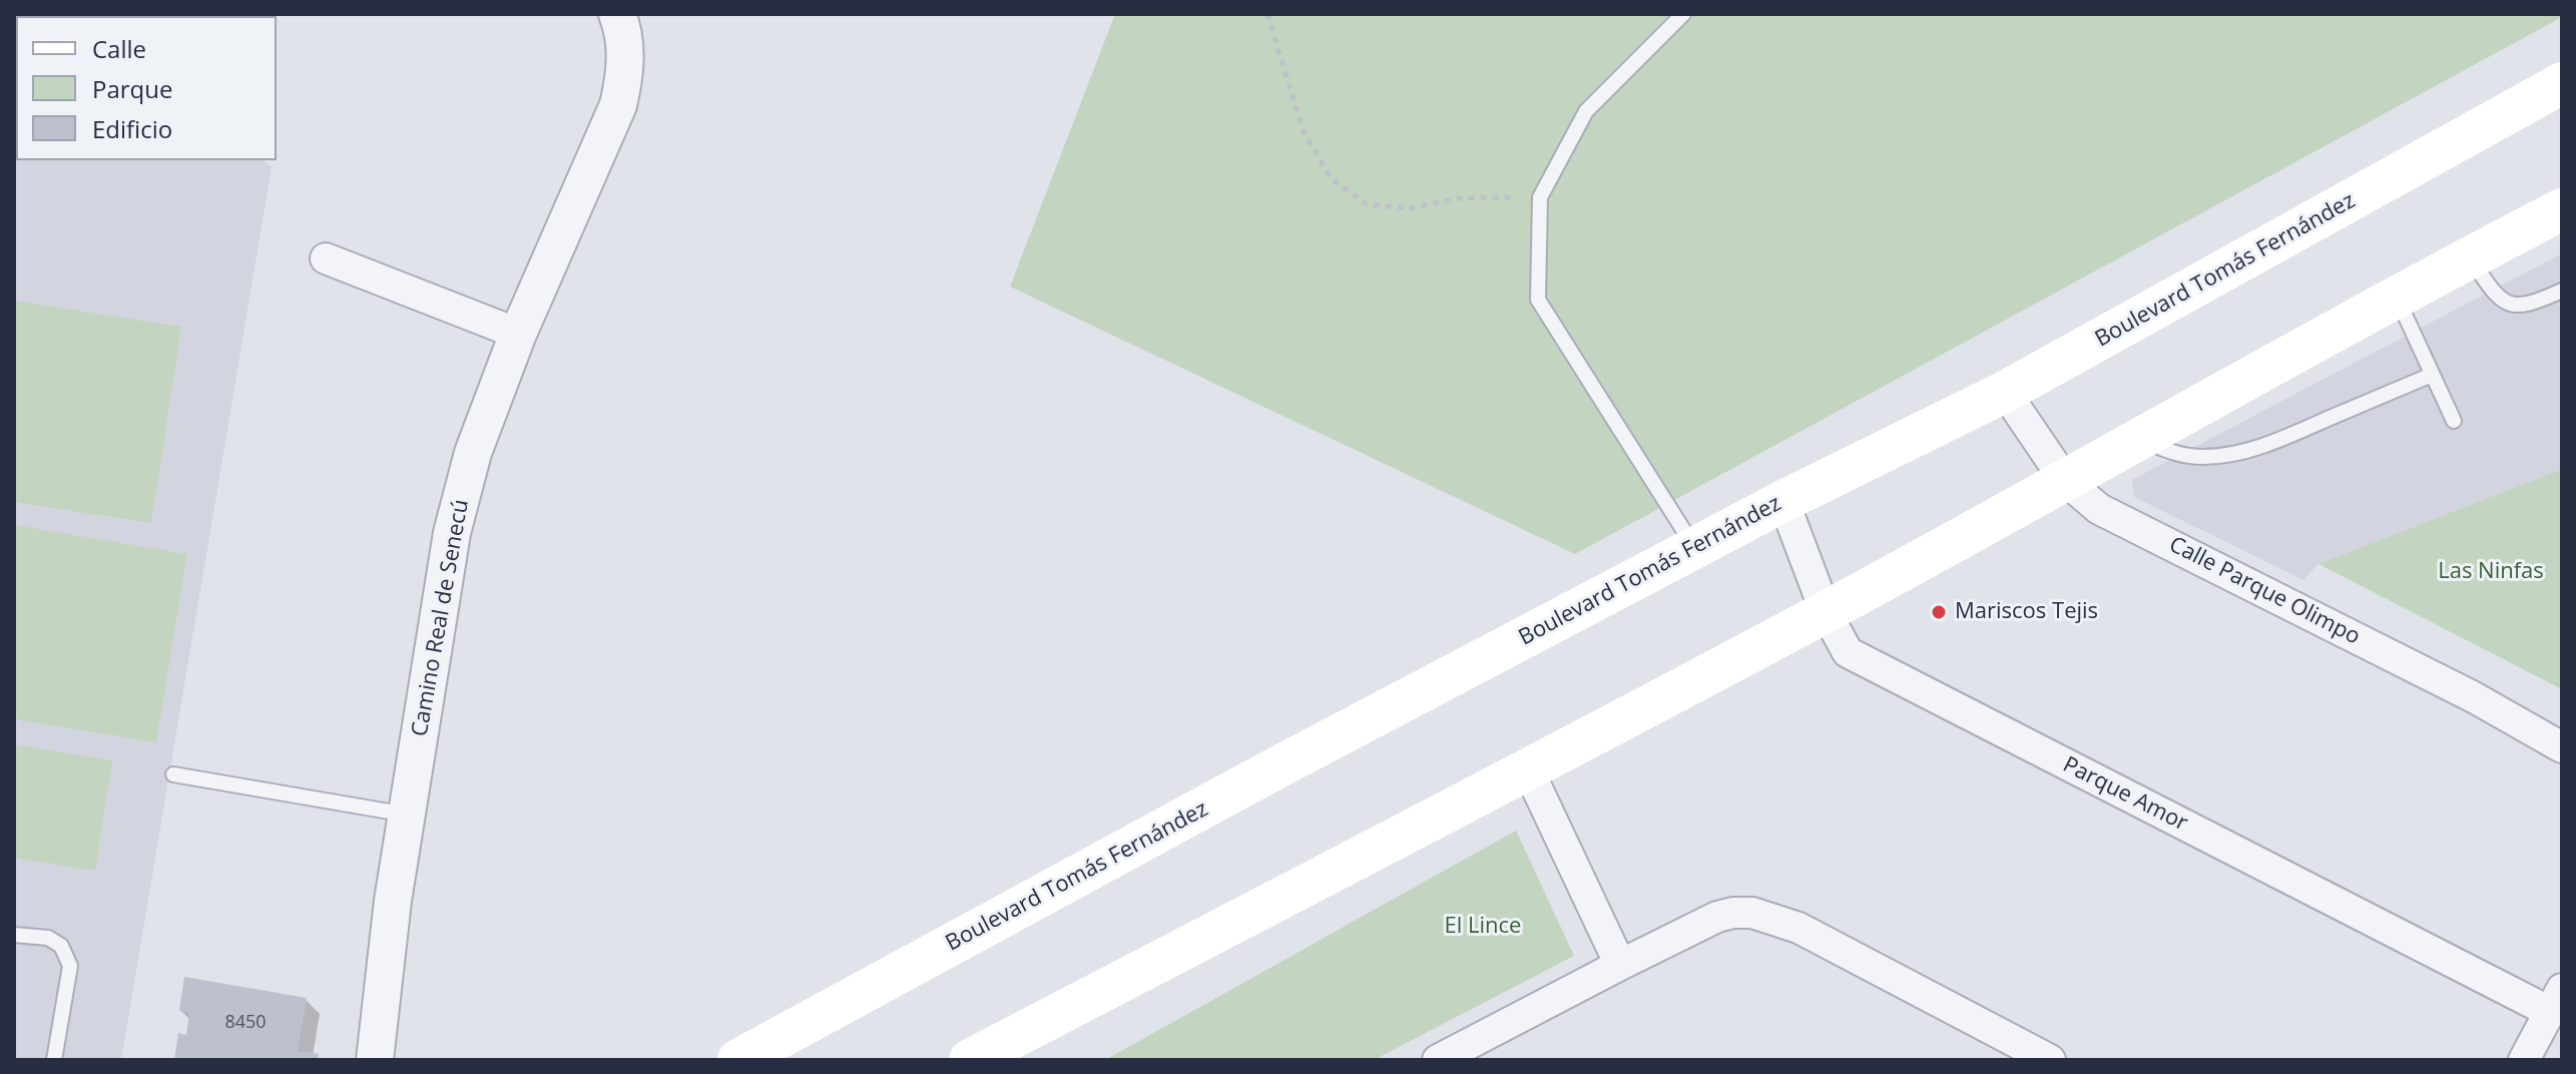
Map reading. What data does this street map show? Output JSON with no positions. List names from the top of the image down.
{
  "streets": {
    "main road": ["Boulevard Tomás Fernández"],
    "street": ["Calle Parque Olimpo", "Camino Real de Senecú", "Parque Amor"]
  },
  "crossings": [
    ["Boulevard Tomás Fernández", "Calle Parque Olimpo"],
    ["Boulevard Tomás Fernández", "Parque Amor"]
  ],
  "parks": ["Las Ninfas", "El Lince"],
  "places": ["Mariscos Tejis"],
  "house_numbers": ["8450"],
  "legend": ["Calle", "Parque", "Edificio"]
}
